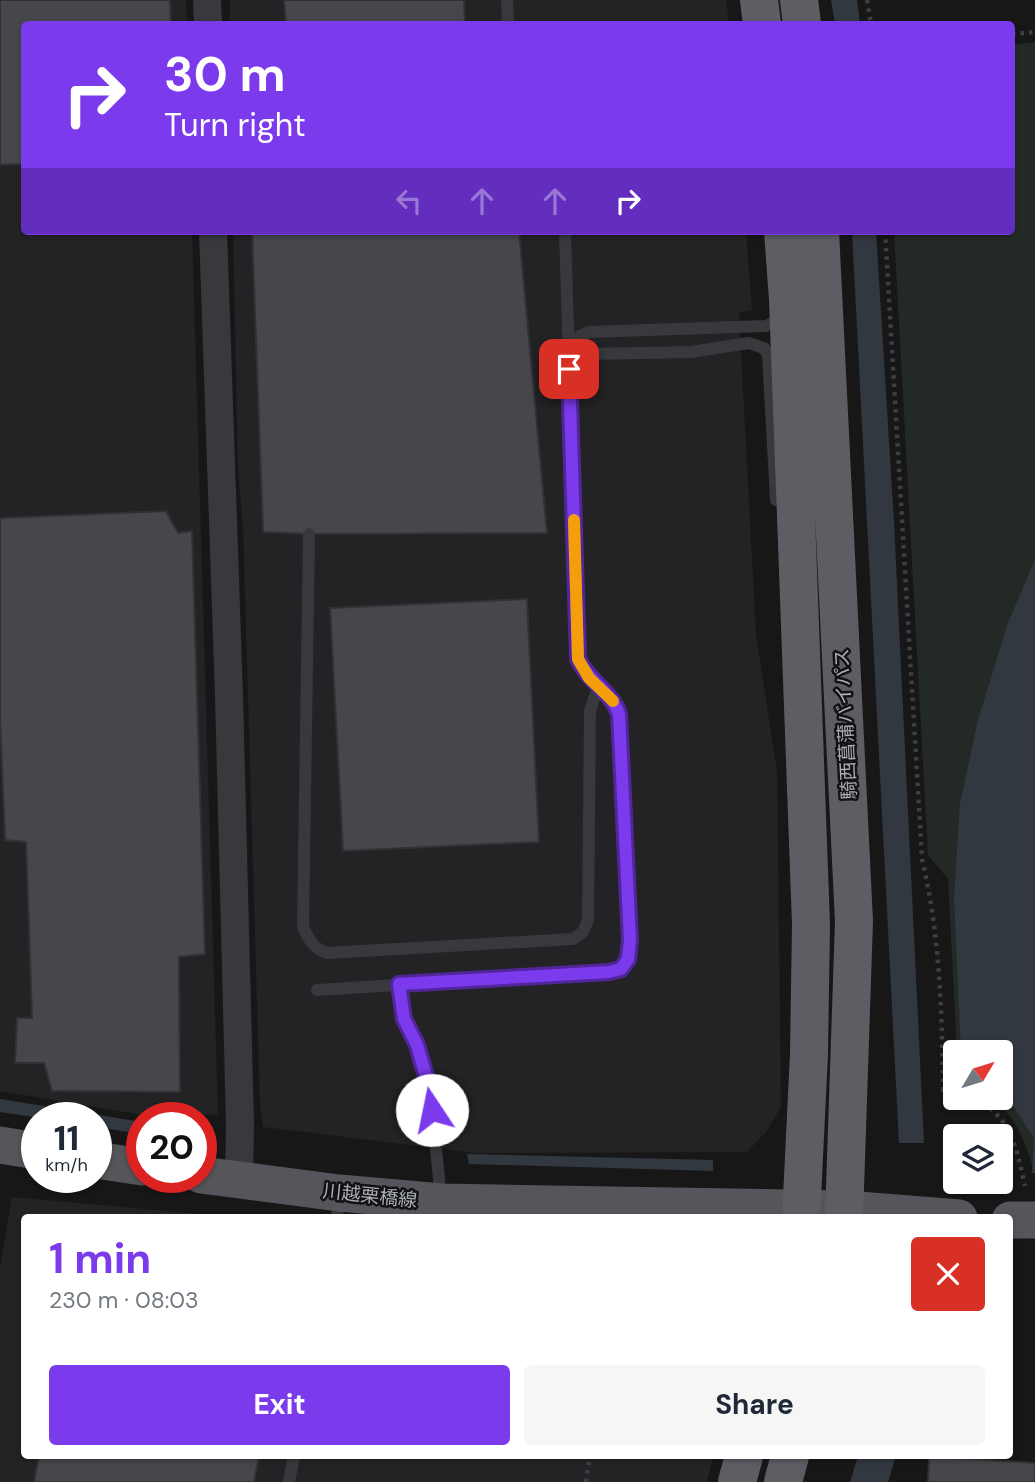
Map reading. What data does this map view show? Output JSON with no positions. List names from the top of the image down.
{
  "streets": {
    "highway": ["騎西菖蒲バイパス"],
    "main road": ["川越栗橋線"]
  },
  "crossings": [
    ["騎西菖蒲バイパス", "川越栗橋線"]
  ],
  "north": "top right",
  "page": {
    "turn": ["30 m", "Turn right"],
    "speed": "11 km/h",
    "limit": "20",
    "heading": ["1 min", "230 m · 08:03"],
    "buttons": ["Exit", "Share"]
  }
}
